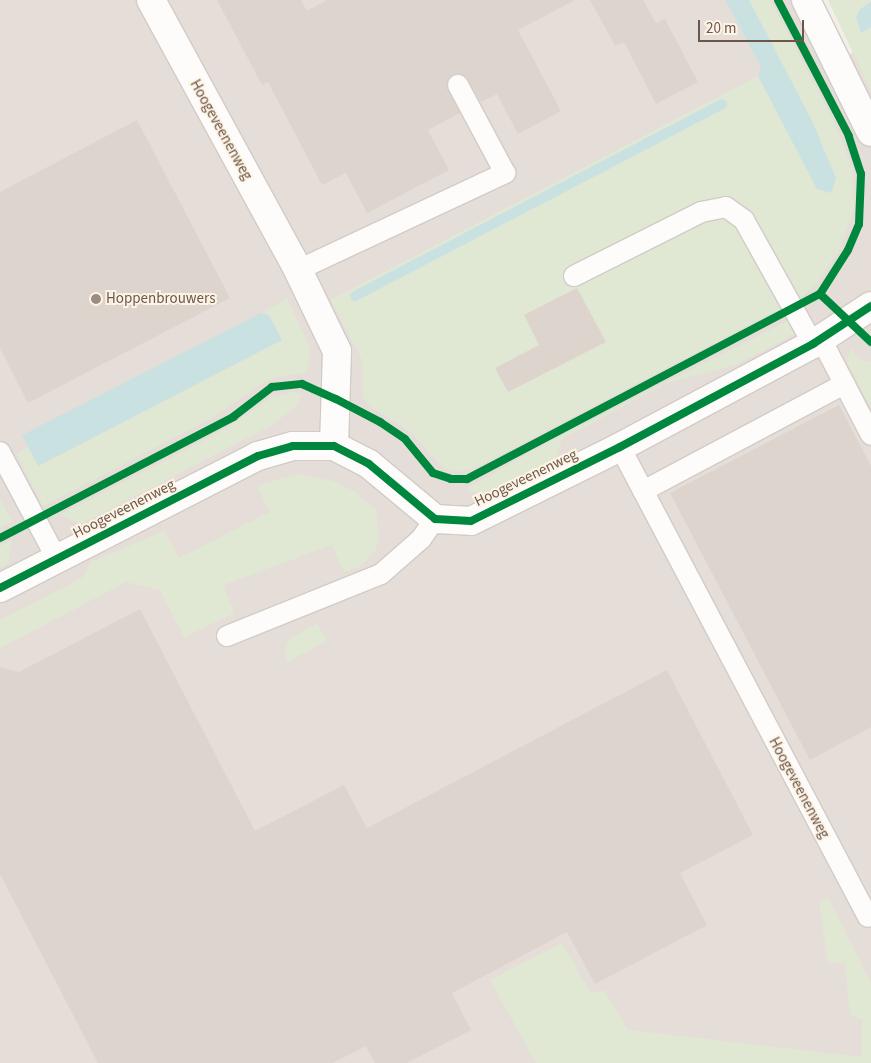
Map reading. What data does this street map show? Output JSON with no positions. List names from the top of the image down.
{
  "streets": {
    "street": ["Hoogeveenenweg"]
  },
  "places": ["Hoppenbrouwers"],
  "scale_bar": "20 m"
}
